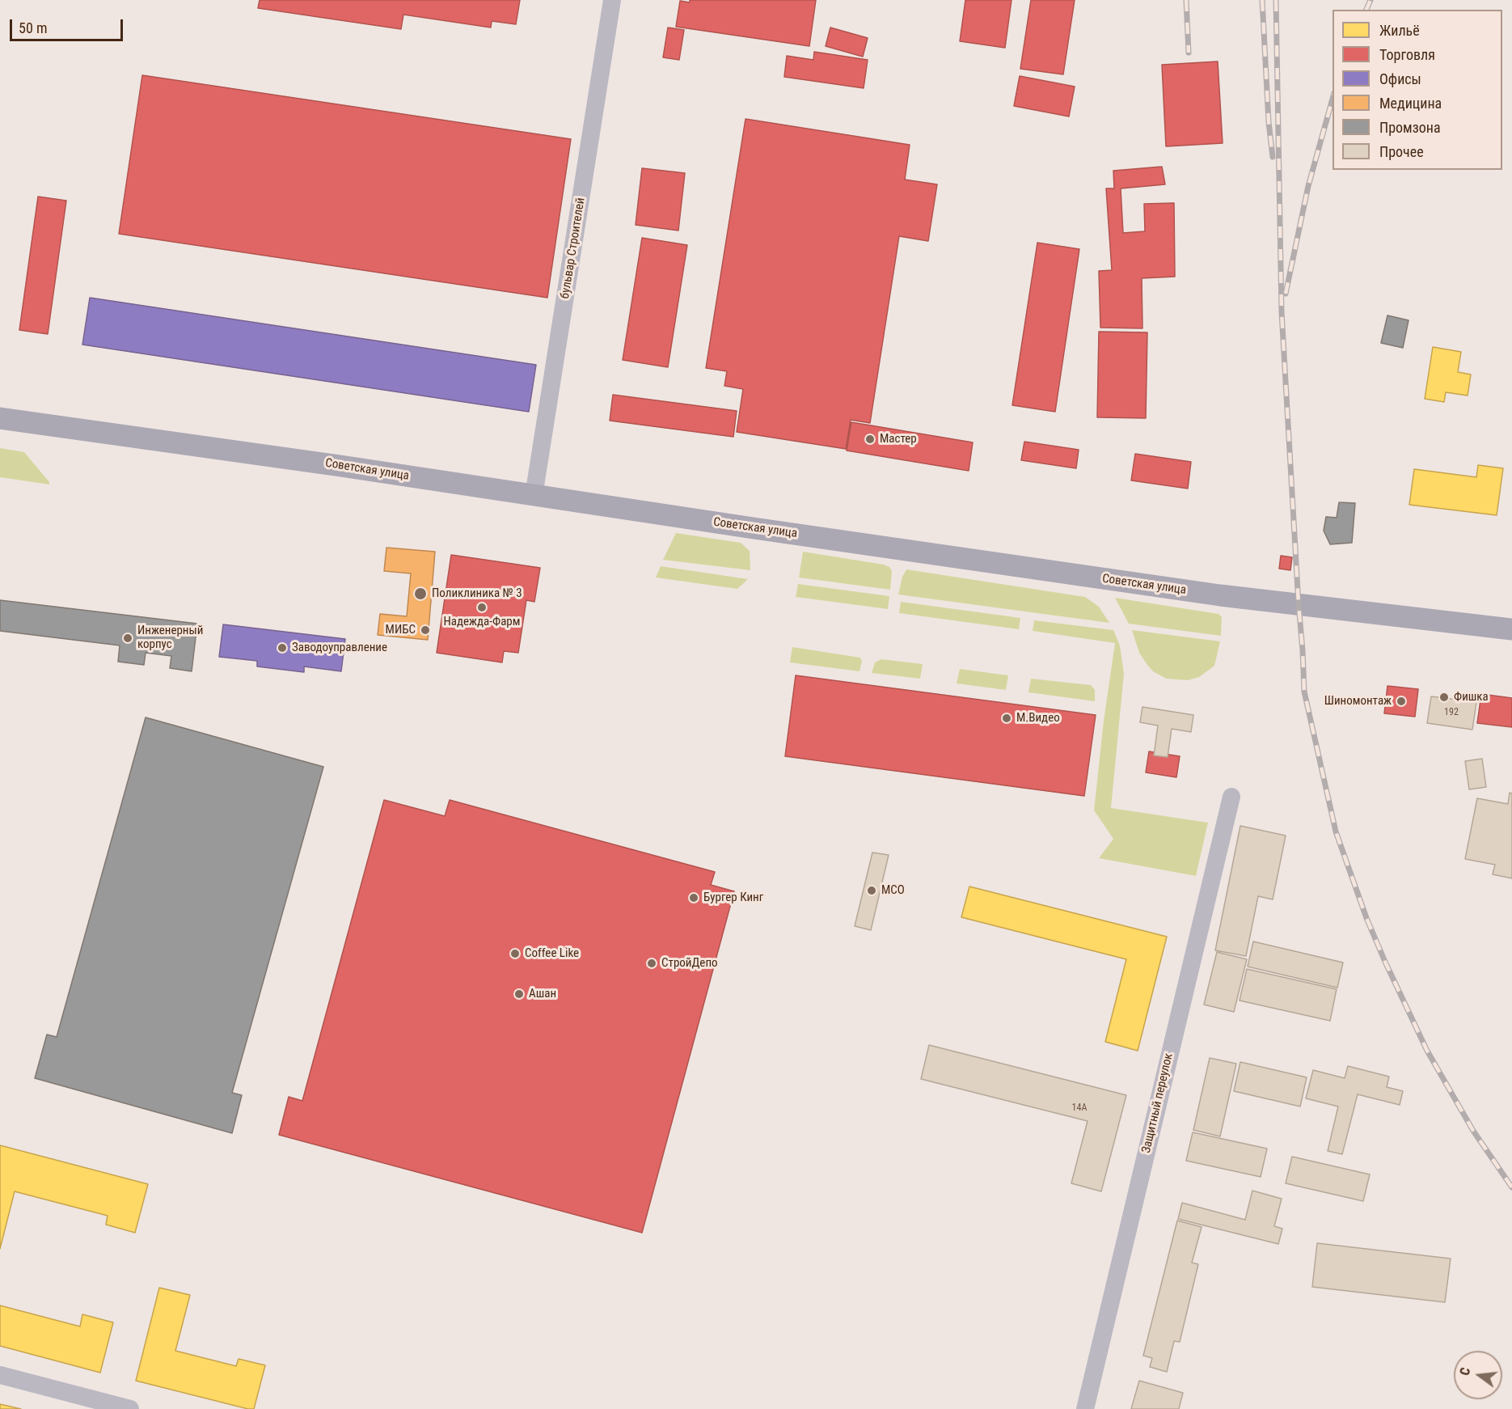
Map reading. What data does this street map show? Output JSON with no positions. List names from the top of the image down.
{
  "streets": {
    "main road": ["Советская улица"],
    "street": ["бульвар Строителей", "Защитный переулок"]
  },
  "crossings": [
    ["бульвар Строителей", "Советская улица"]
  ],
  "places": [
    "Мастер",
    "Поликлиника № 3",
    "Надежда-Фарм",
    "МИБС",
    "Инженерный корпус",
    "Заводоуправление",
    "Фишка",
    "Шиномонтаж",
    "М.Видео",
    "МСО",
    "Бургер Кинг",
    "Coffee Like",
    "СтройДепо",
    "Ашан"
  ],
  "house_numbers": ["192", "14А"],
  "legend": [
    "Жильё",
    "Торговля",
    "Офисы",
    "Медицина",
    "Промзона",
    "Прочее"
  ],
  "scale_bar": "50 m",
  "north": "left"
}
